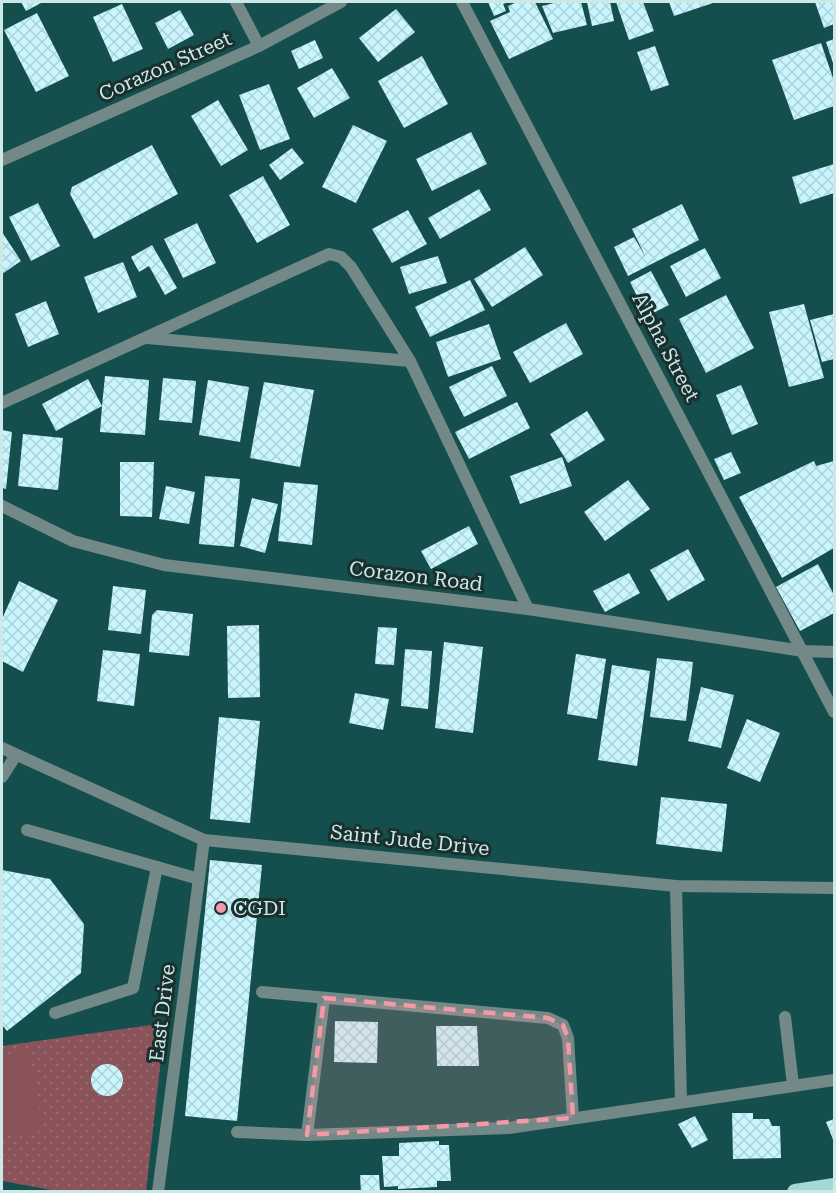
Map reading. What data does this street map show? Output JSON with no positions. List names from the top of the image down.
{
  "streets": {
    "street": [
      "Corazon Street",
      "Alpha Street",
      "Corazon Road",
      "Saint Jude Drive",
      "East Drive"
    ]
  },
  "crossings": [
    ["Alpha Street", "Corazon Road"],
    ["Saint Jude Drive", "East Drive"]
  ],
  "places": ["CGDI"]
}
